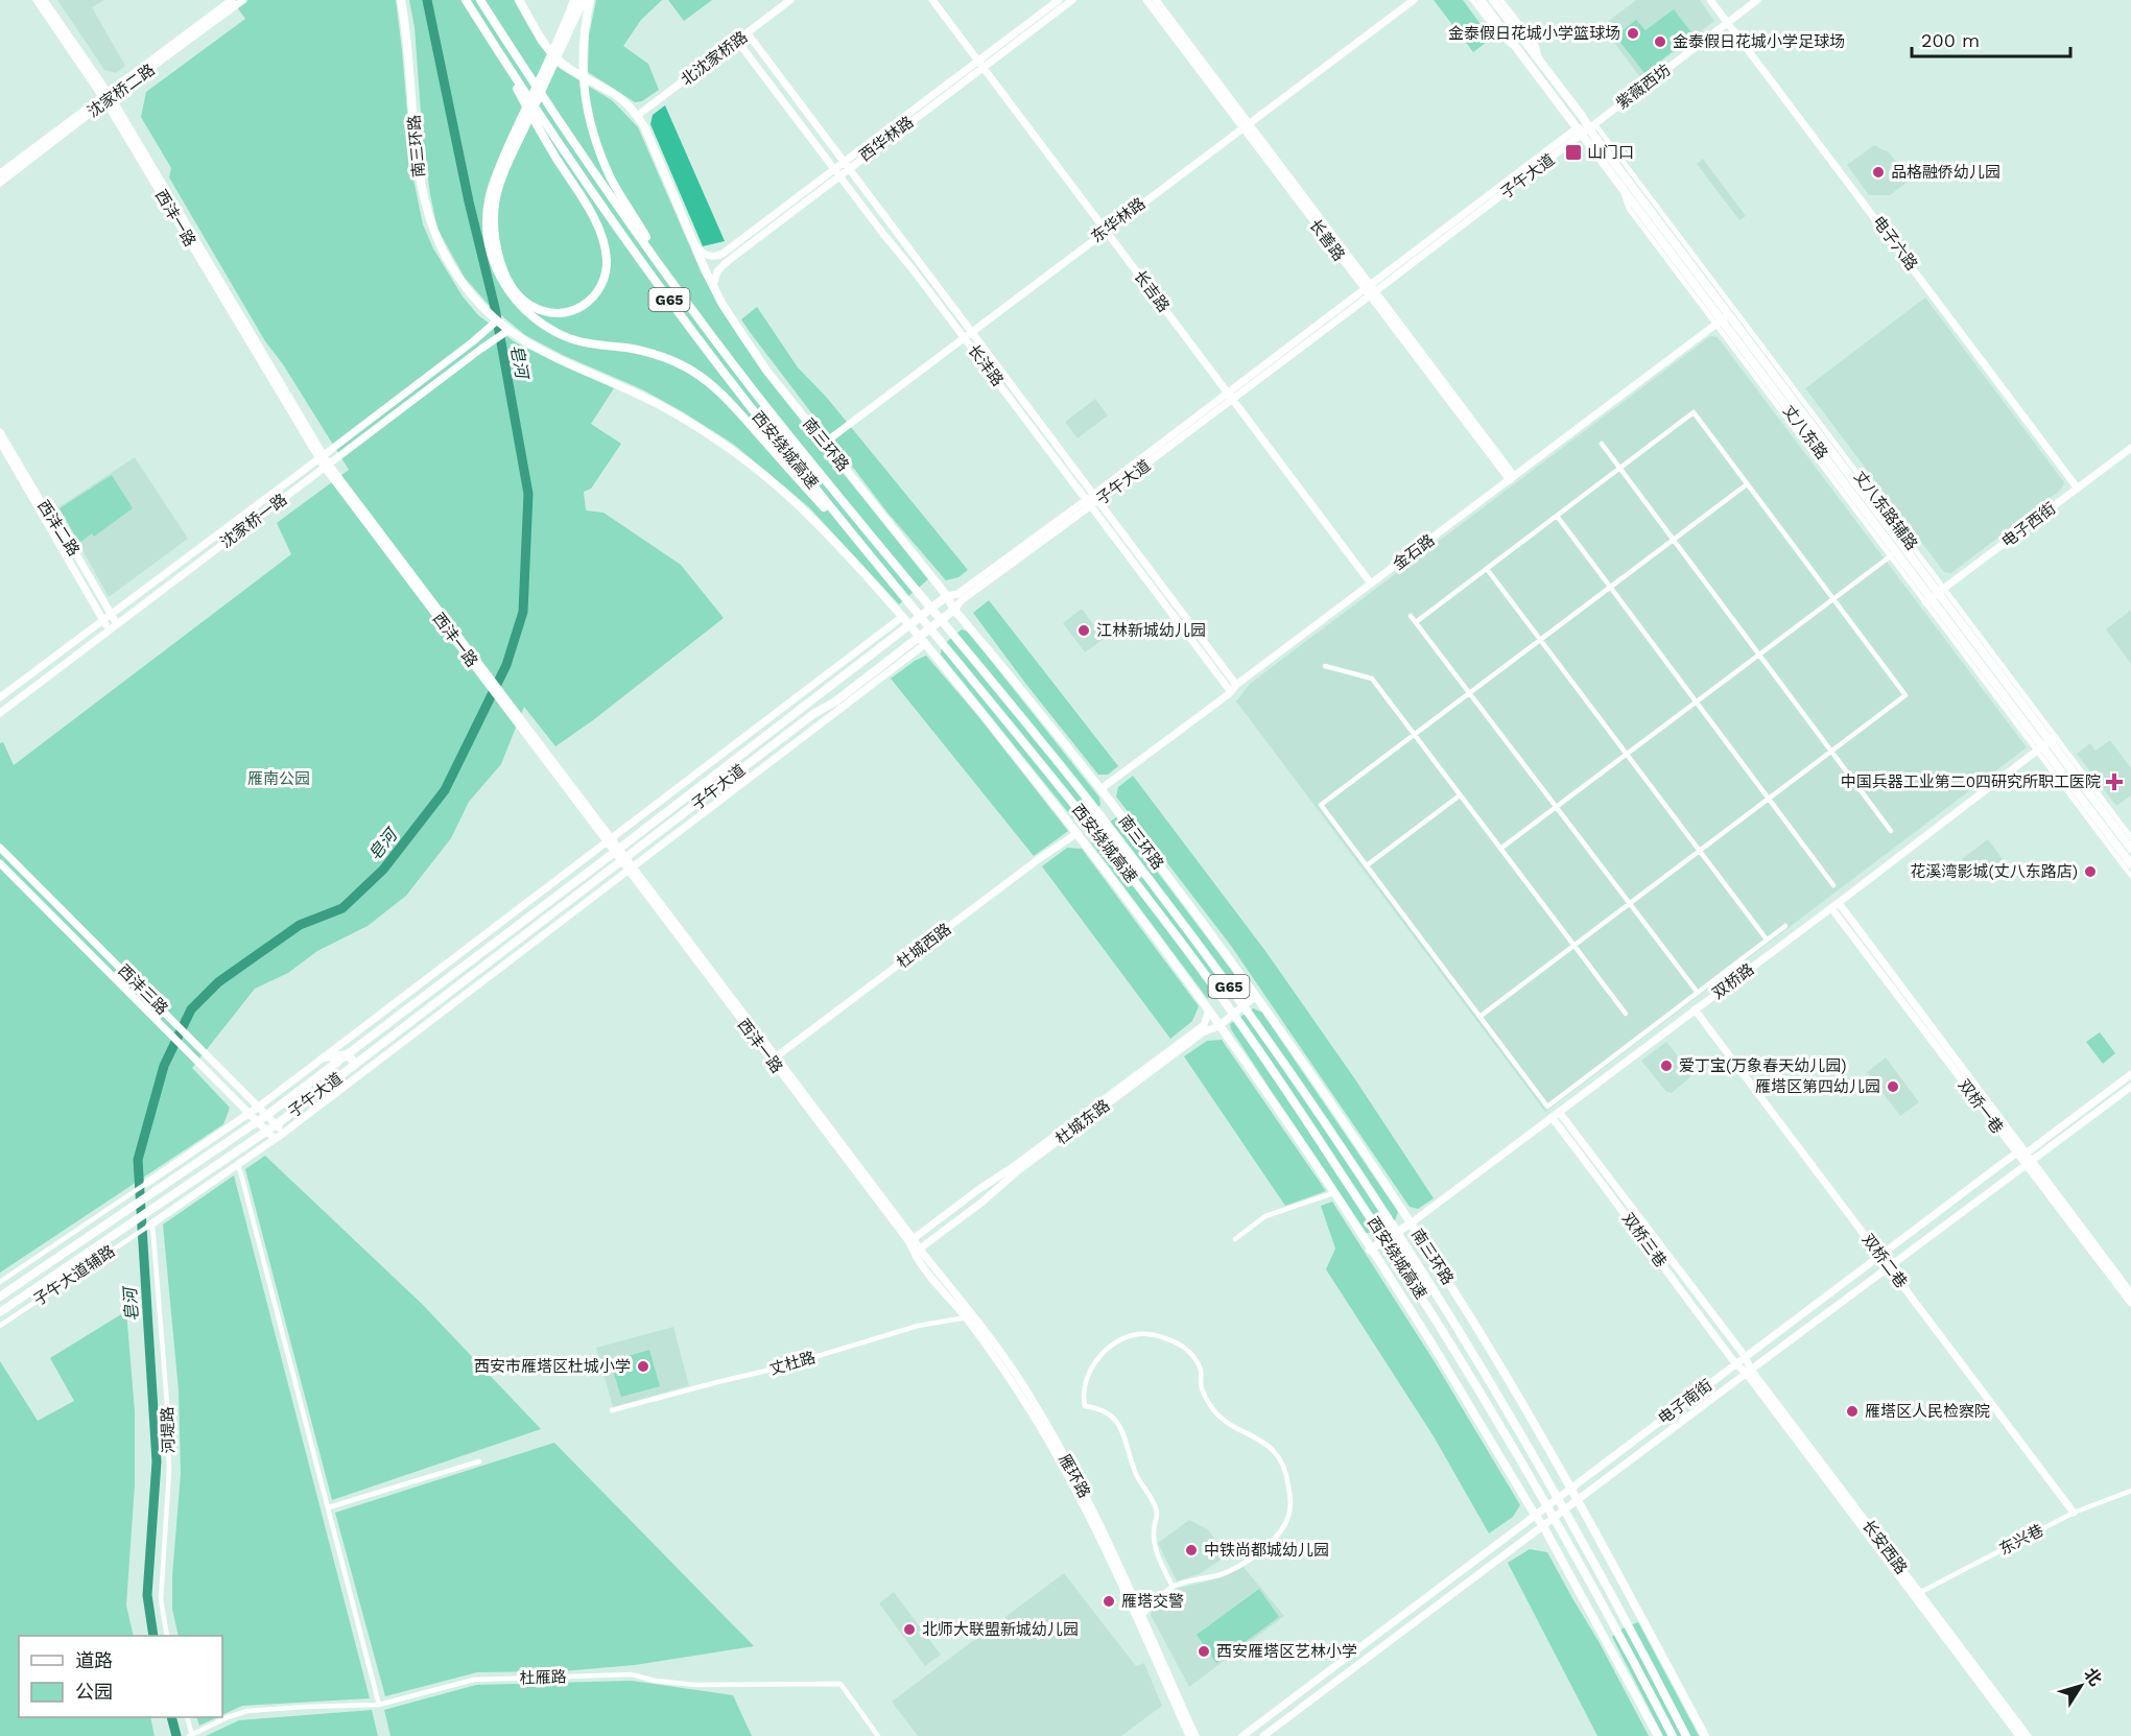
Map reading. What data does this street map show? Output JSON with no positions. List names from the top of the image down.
{
  "streets": {
    "highway": ["南三环路", "G65", "西安绕城高速"],
    "main road": ["子午大道", "丈八东路"],
    "street": [
      "北沈家桥路",
      "紫薇西坊",
      "沈家桥二路",
      "西华林路",
      "西沣一路",
      "东华林路",
      "长善路",
      "电子六路",
      "长吉路",
      "长沣路",
      "丈八东路辅路",
      "沈家桥一路",
      "电子西街",
      "西沣二路",
      "金石路",
      "杜城西路",
      "双桥路",
      "西沣三路",
      "双桥一巷",
      "杜城东路",
      "双桥三巷",
      "双桥二巷",
      "子午大道辅路",
      "丈杜路",
      "电子南街",
      "河堤路",
      "雁环路",
      "东兴巷",
      "长安西路",
      "杜雁路"
    ]
  },
  "crossings": [
    ["北沈家桥路", "南三环路"],
    ["北沈家桥路", "长沣路"],
    ["紫薇西坊", "子午大道"],
    ["紫薇西坊", "电子六路"],
    ["紫薇西坊", "丈八东路"],
    ["紫薇西坊", "丈八东路辅路"],
    ["沈家桥二路", "西沣一路"],
    ["西华林路", "南三环路"],
    ["西华林路", "长吉路"],
    ["西华林路", "长沣路"],
    ["南三环路", "子午大道"],
    ["南三环路", "东华林路"],
    ["南三环路", "沈家桥一路"],
    ["南三环路", "金石路"],
    ["南三环路", "双桥路"],
    ["南三环路", "杜城东路"],
    ["南三环路", "电子南街"],
    ["子午大道", "西沣一路"],
    ["子午大道", "长善路"],
    ["子午大道", "长吉路"],
    ["子午大道", "长沣路"],
    ["子午大道", "丈八东路"],
    ["子午大道", "丈八东路辅路"],
    ["子午大道", "西沣三路"],
    ["西沣一路", "沈家桥一路"],
    ["西沣一路", "杜城西路"],
    ["西沣一路", "杜城东路"],
    ["西沣一路", "雁环路"],
    ["东华林路", "长善路"],
    ["东华林路", "长吉路"],
    ["东华林路", "长沣路"],
    ["长善路", "金石路"],
    ["电子六路", "电子西街"],
    ["长吉路", "金石路"],
    ["长沣路", "金石路"],
    ["丈八东路", "丈八东路辅路"],
    ["丈八东路", "电子西街"],
    ["丈八东路", "金石路"],
    ["丈八东路", "双桥路"],
    ["丈八东路辅路", "电子西街"],
    ["沈家桥一路", "西沣二路"],
    ["双桥路", "双桥一巷"],
    ["双桥路", "双桥三巷"],
    ["双桥路", "双桥二巷"],
    ["双桥一巷", "电子南街"],
    ["杜城东路", "雁环路"],
    ["双桥三巷", "电子南街"],
    ["双桥三巷", "长安西路"],
    ["双桥二巷", "电子南街"],
    ["双桥二巷", "东兴巷"],
    ["子午大道辅路", "河堤路"],
    ["丈杜路", "雁环路"],
    ["电子南街", "长安西路"],
    ["东兴巷", "长安西路"]
  ],
  "water": ["皂河"],
  "parks": ["雁南公园"],
  "places": {
    "other": [
      "金泰假日花城小学篮球场",
      "金泰假日花城小学足球场",
      "品格融侨幼儿园",
      "江林新城幼儿园",
      "花溪湾影城(丈八东路店)",
      "爱丁宝(万象春天幼儿园)",
      "雁塔区第四幼儿园",
      "西安市雁塔区杜城小学",
      "雁塔区人民检察院",
      "中铁尚都城幼儿园",
      "雁塔交警",
      "北师大联盟新城幼儿园",
      "西安雁塔区艺林小学"
    ],
    "transit": ["山门口"],
    "health": ["中国兵器工业第二0四研究所职工医院"]
  },
  "legend": ["道路", "公园"],
  "scale_bar": "200 m",
  "north": "top right"
}
